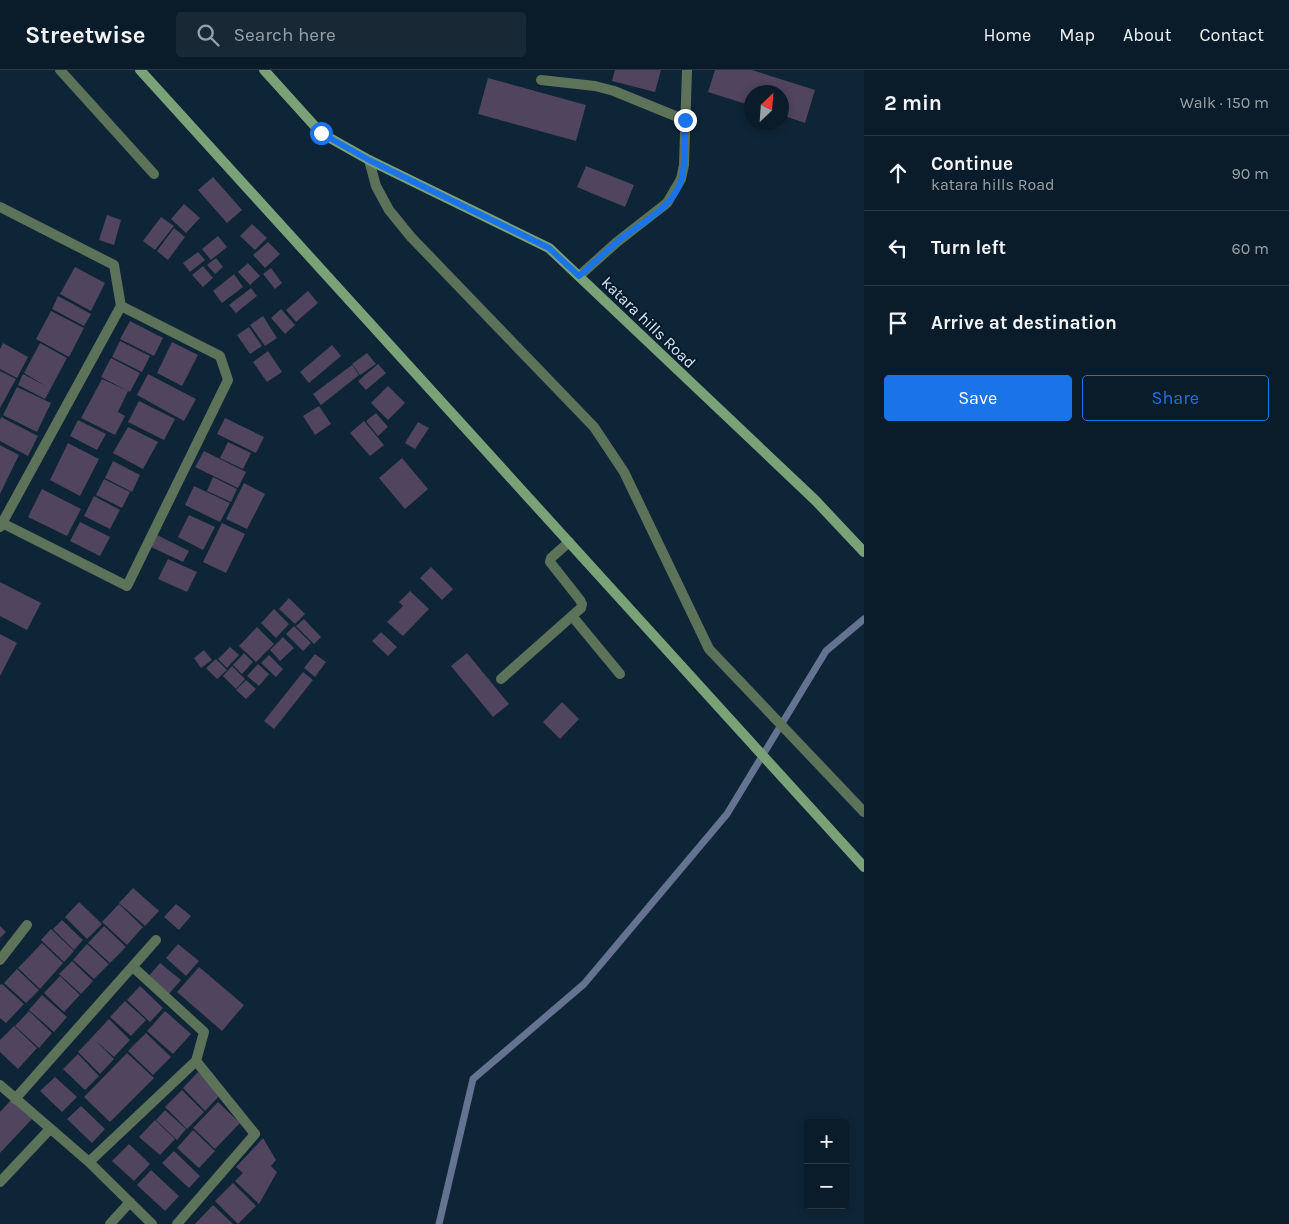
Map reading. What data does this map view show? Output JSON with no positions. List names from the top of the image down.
{
  "streets": {
    "street": ["katara hills Road"]
  },
  "north": "top right",
  "page": {
    "header": "Streetwise",
    "search": "Search here",
    "nav": [
      "Home",
      "Map",
      "About",
      "Contact"
    ],
    "heading": ["2 min", "Walk · 150 m"],
    "list": [
      ["Continue", "katara hills Road", "90 m"],
      ["Turn left", "60 m"],
      "Arrive at destination"
    ],
    "buttons": ["Save", "Share"],
    "map_buttons": ["+", "−"]
  }
}
